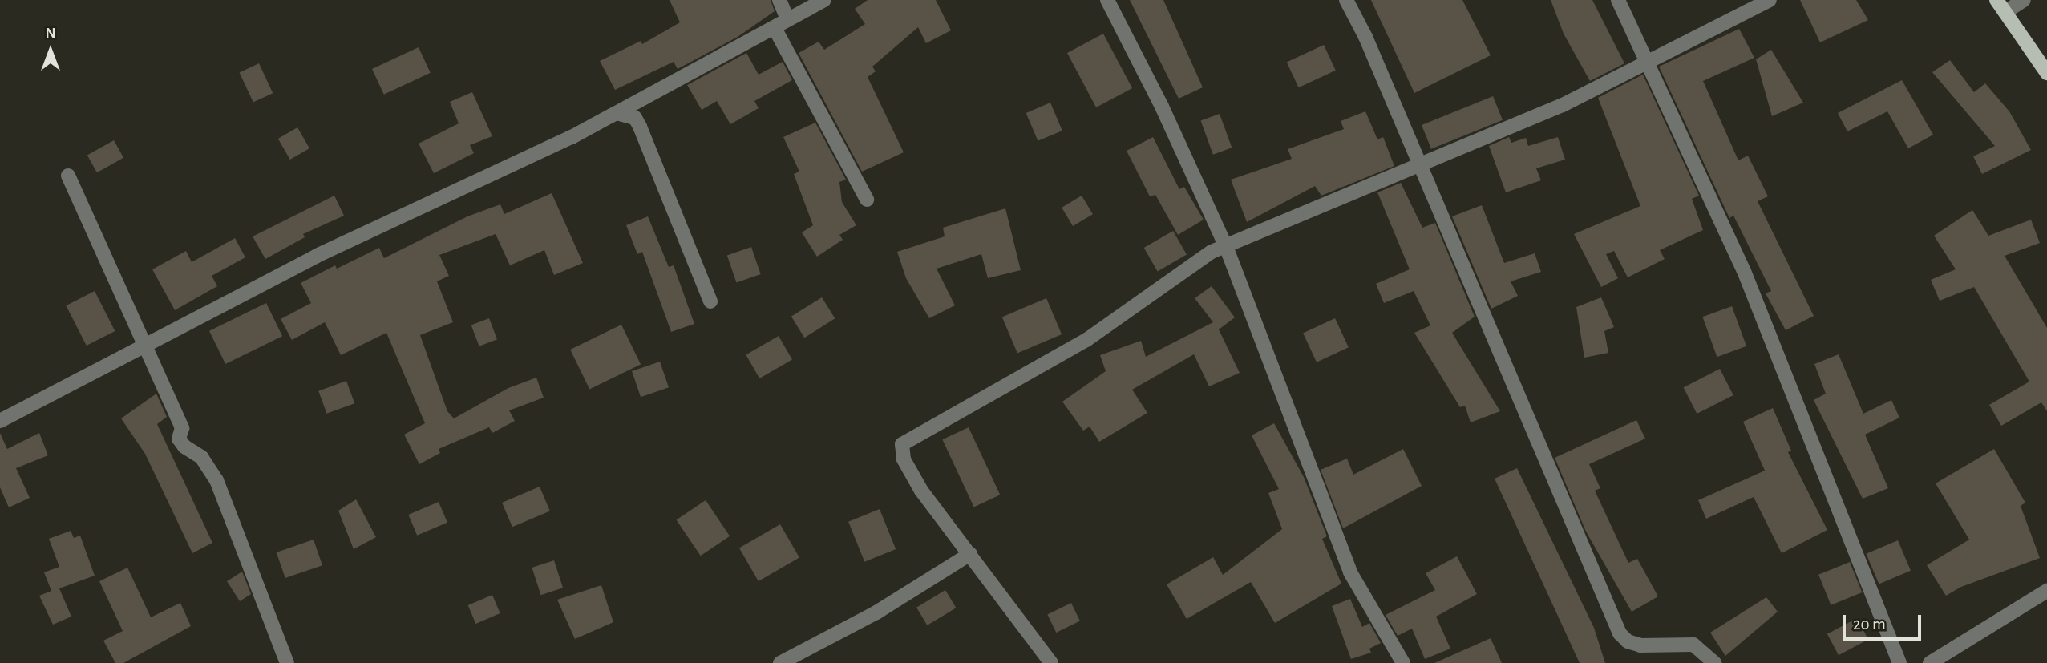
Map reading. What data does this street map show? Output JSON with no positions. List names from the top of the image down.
{
  "scale_bar": "20 m",
  "north": "top"
}
